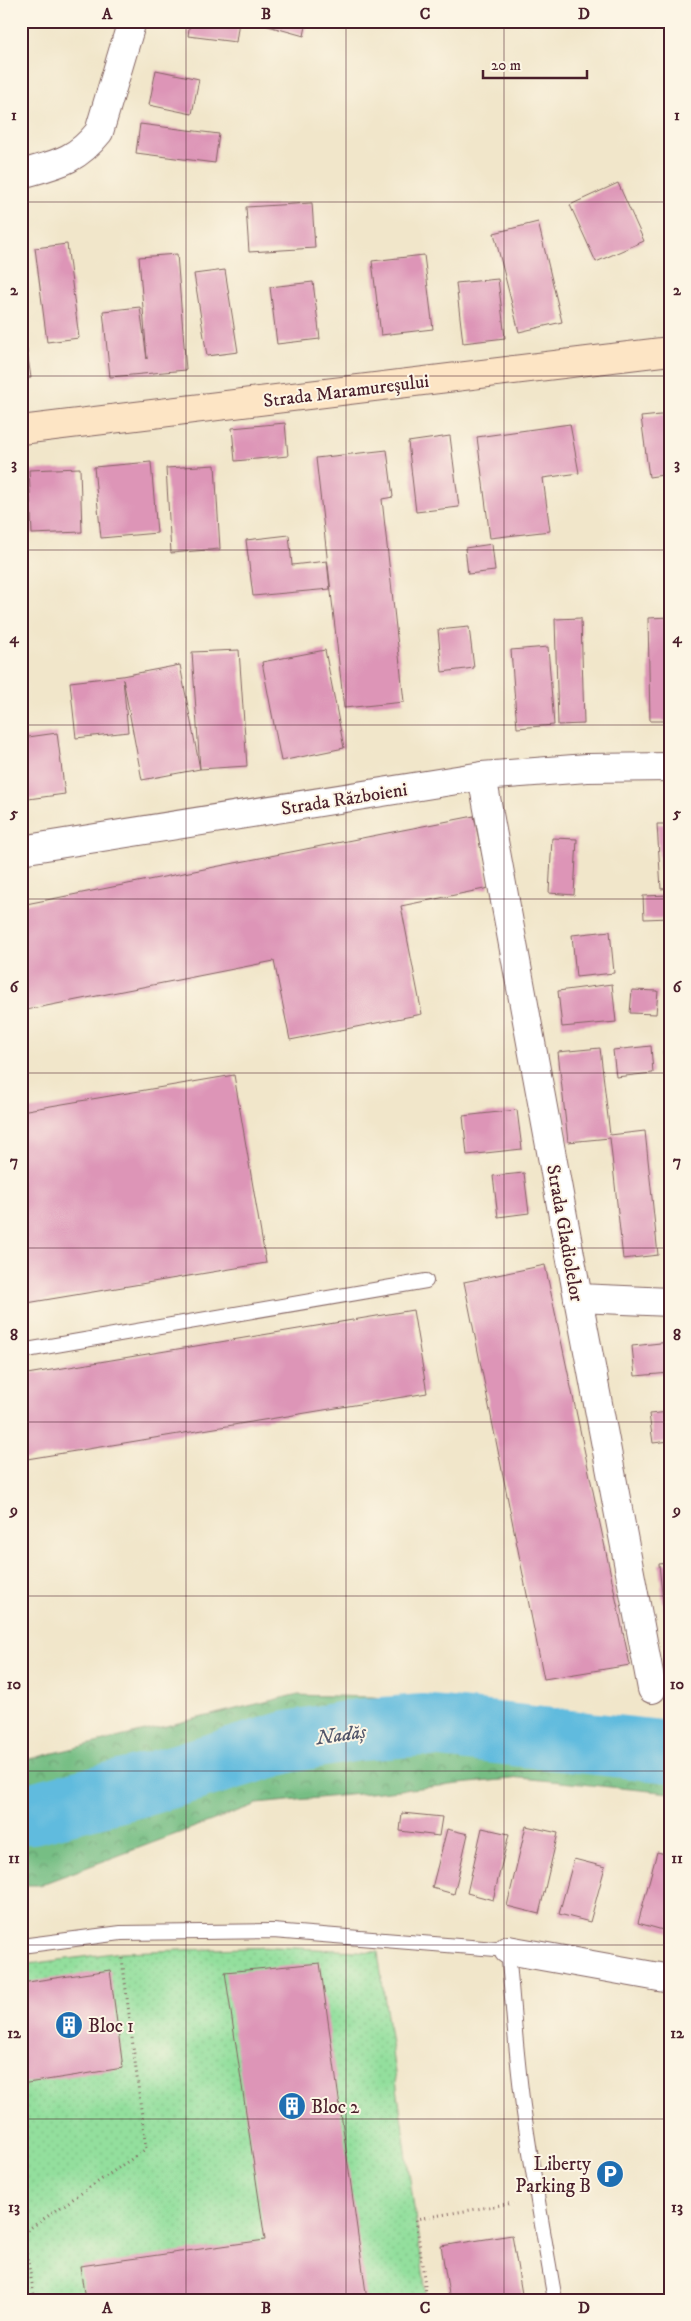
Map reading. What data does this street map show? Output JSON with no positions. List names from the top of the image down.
{
  "streets": {
    "main road": ["Strada Maramureșului"],
    "street": ["Strada Războieni", "Strada Gladiolelor"]
  },
  "crossings": [
    ["Strada Războieni", "Strada Gladiolelor"]
  ],
  "water": ["Nadăș"],
  "places": {
    "building": ["Bloc 1", "Bloc 2"],
    "parking": ["Liberty Parking B"]
  },
  "scale_bar": "20 m",
  "grid": {
    "columns": [
      "A",
      "B",
      "C",
      "D"
    ],
    "rows": [
      "1",
      "2",
      "3",
      "4",
      "5",
      "6",
      "7",
      "8",
      "9",
      "10",
      "11",
      "12",
      "13"
    ]
  }
}
